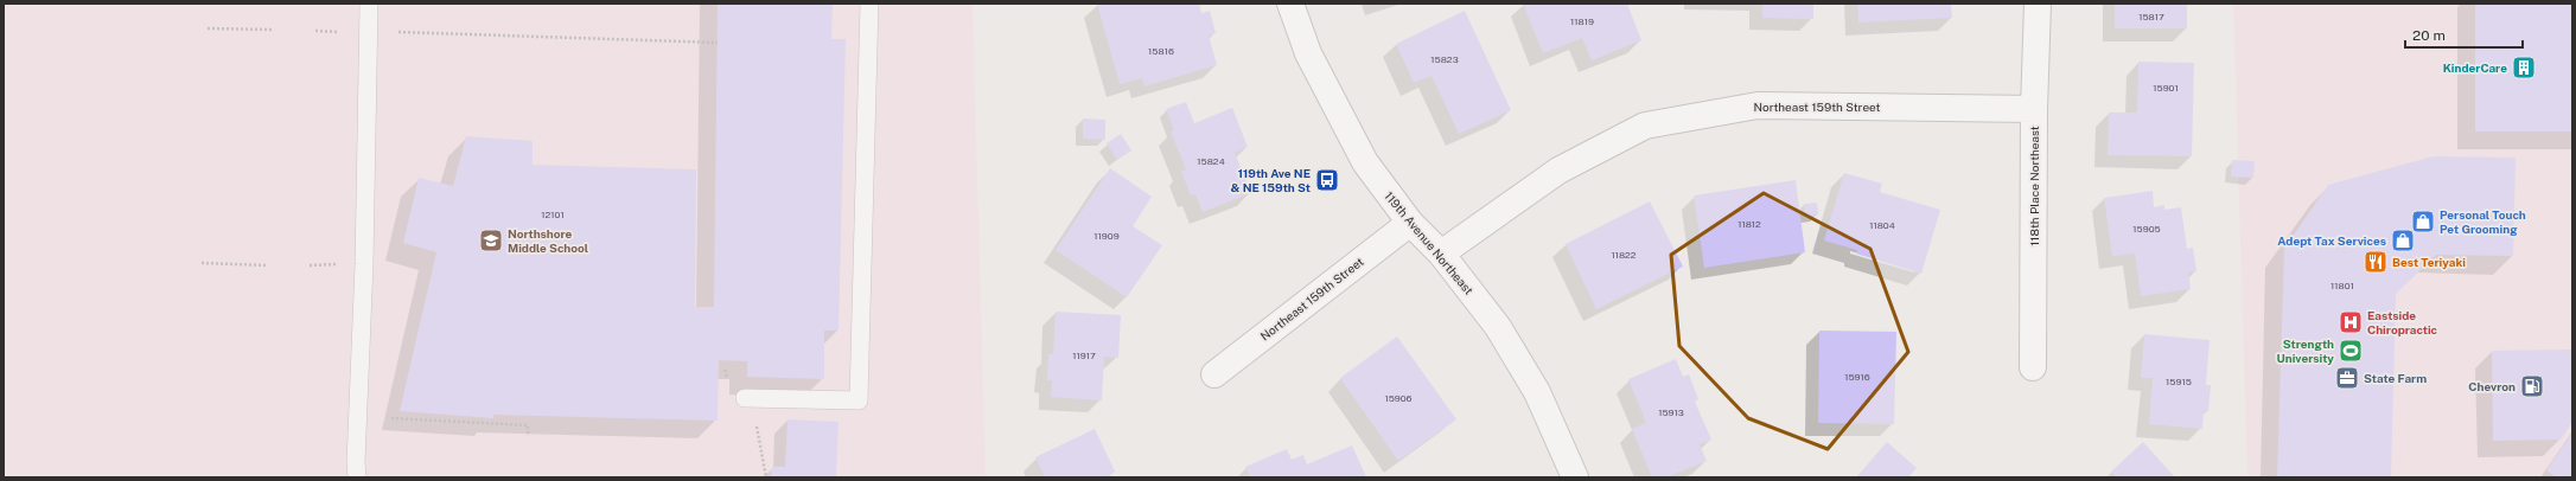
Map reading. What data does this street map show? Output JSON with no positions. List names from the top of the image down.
{
  "streets": {
    "street": ["Northeast 159th Street", "118th Place Northeast", "119th Avenue Northeast"]
  },
  "crossings": [
    ["Northeast 159th Street", "118th Place Northeast"],
    ["Northeast 159th Street", "119th Avenue Northeast"]
  ],
  "places": {
    "building": ["KinderCare"],
    "bus stop": ["119th Ave NE & NE 159th St"],
    "shop": ["Personal Touch Pet Grooming", "Adept Tax Services"],
    "school or university": ["Northshore Middle School"],
    "restaurant": ["Best Teriyaki"],
    "hospital": ["Eastside Chiropractic"],
    "sports": ["Strength University"],
    "office": ["State Farm"],
    "fuel station": ["Chevron"]
  },
  "house_numbers": [
    "15817",
    "11819",
    "15816",
    "15823",
    "15901",
    "15824",
    "12101",
    "11812",
    "11804",
    "15905",
    "11909",
    "11822",
    "11801",
    "11917",
    "15916",
    "15915",
    "15906",
    "15913"
  ],
  "scale_bar": "20 m"
}
